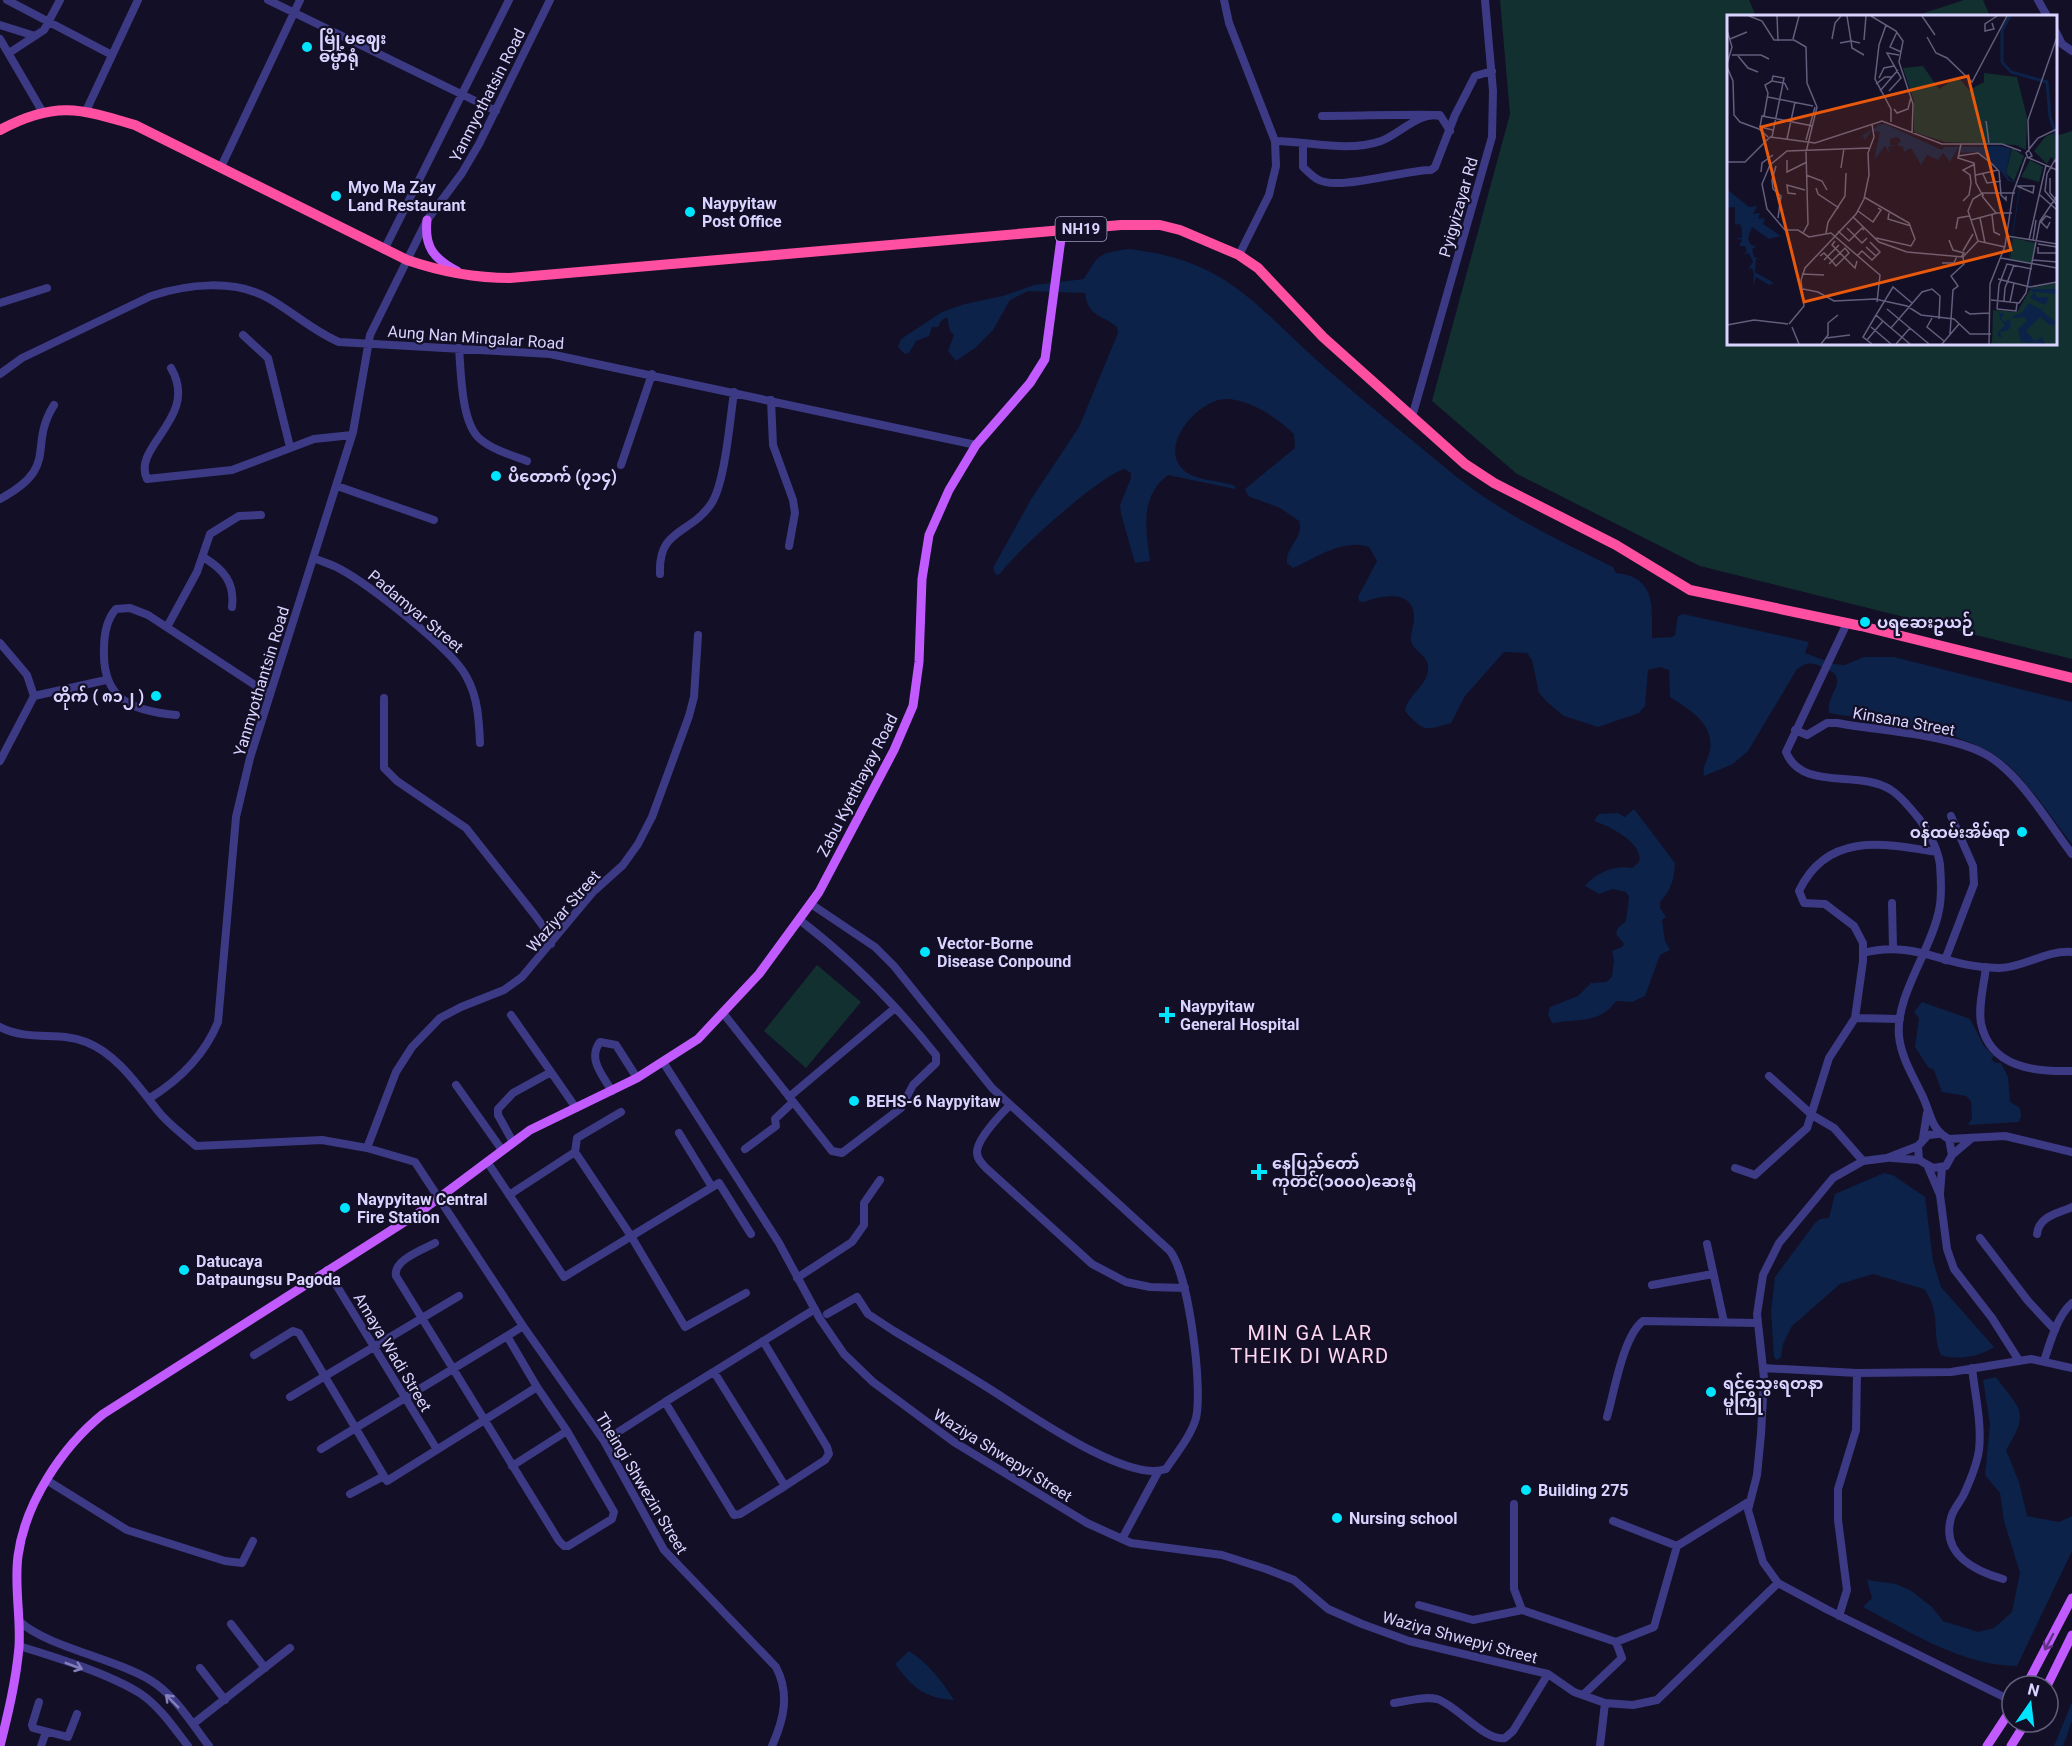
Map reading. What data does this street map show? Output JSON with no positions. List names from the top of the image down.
{
  "streets": {
    "highway": ["NH19"],
    "main road": ["Zabu Kyetthayay Road"],
    "street": [
      "Yanmyothatsin Road",
      "Pyigyizayar Rd",
      "Aung Nan Mingalar Road",
      "Padamyar Street",
      "Yanmyothantsin Road",
      "Kinsana Street",
      "Waziyar Street",
      "Amaya Wadi Street",
      "Waziya Shwepyi Street",
      "Theingi Shwezin Street"
    ]
  },
  "crossings": [
    ["Yanmyothatsin Road", "NH19"],
    ["Yanmyothatsin Road", "Yanmyothantsin Road"],
    ["Pyigyizayar Rd", "NH19"],
    ["NH19", "Yanmyothantsin Road"],
    ["NH19", "Zabu Kyetthayay Road"],
    ["Aung Nan Mingalar Road", "Yanmyothantsin Road"],
    ["Aung Nan Mingalar Road", "Zabu Kyetthayay Road"],
    ["Padamyar Street", "Yanmyothantsin Road"],
    ["Zabu Kyetthayay Road", "Amaya Wadi Street"],
    ["Zabu Kyetthayay Road", "Waziya Shwepyi Street"],
    ["Zabu Kyetthayay Road", "Theingi Shwezin Street"]
  ],
  "districts": ["MIN GA LAR THEIK DI WARD"],
  "places": {
    "other": [
      "မြို့မဈေး ဓမ္မာရုံ",
      "Myo Ma Zay Land Restaurant",
      "Naypyitaw Post Office",
      "ပိတောက် (၇၁၄)",
      "ပရဆေးဥယဉ်",
      "တိုက် ( ၈၁၂ )",
      "ဝန်ထမ်းအိမ်ရာ",
      "Vector-Borne Disease Conpound",
      "BEHS-6 Naypyitaw",
      "Naypyitaw Central Fire Station",
      "Datucaya Datpaungsu Pagoda",
      "ရင်သွေးရတနာ မူကြို",
      "Building 275",
      "Nursing school"
    ],
    "health": ["Naypyitaw General Hospital", "နေပြည်တော် ကုတင်(၁၀၀၀)ဆေးရုံ"]
  },
  "north": "top"
}
